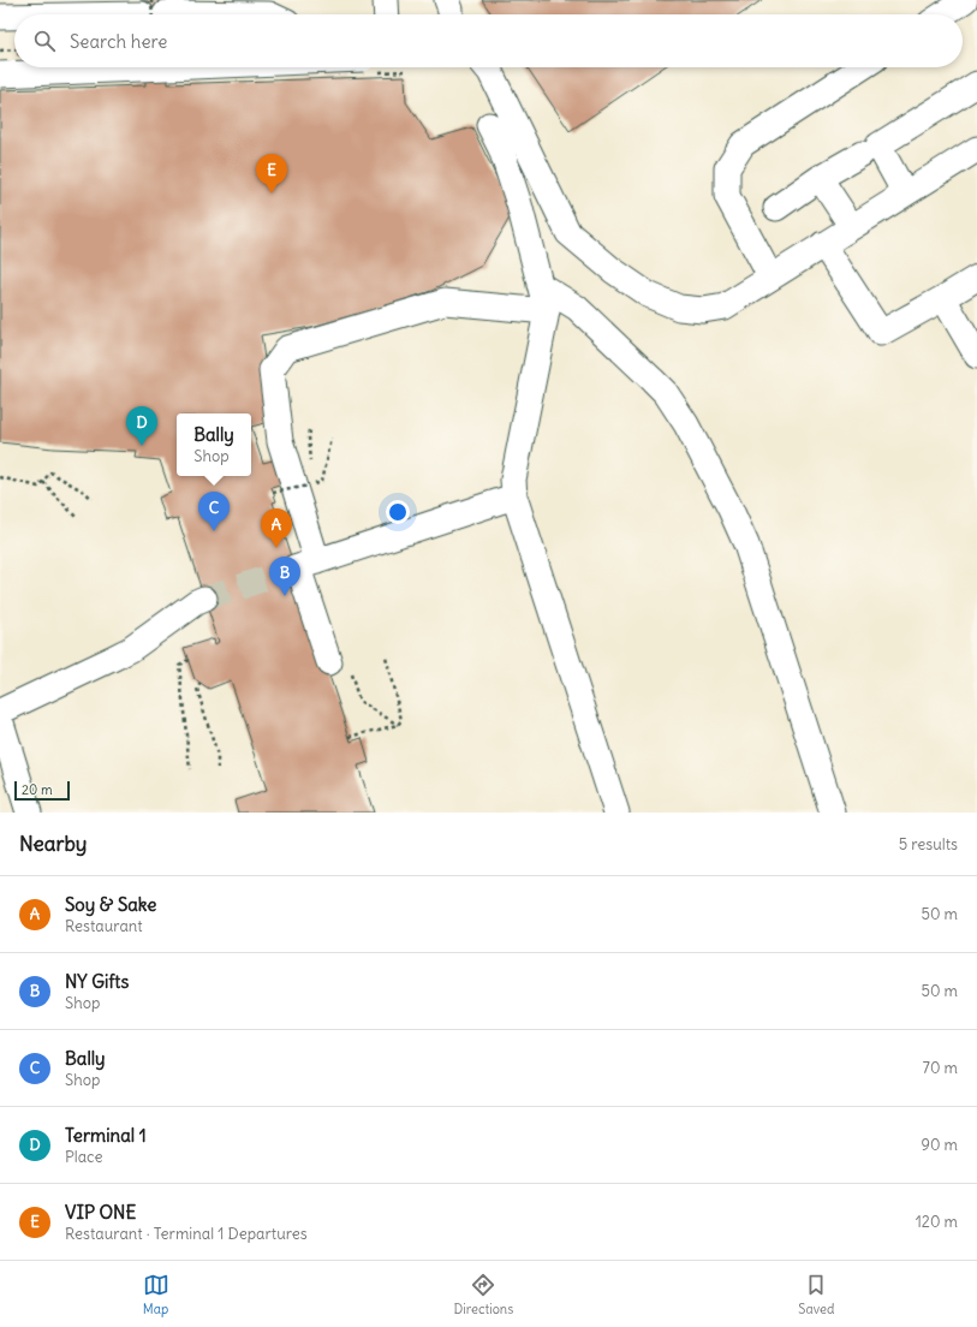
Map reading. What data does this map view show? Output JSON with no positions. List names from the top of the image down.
{
  "scale_bar": "20 m",
  "page": {
    "search": "Search here",
    "pins": [
      "E",
      "D",
      "C",
      "A",
      "B"
    ],
    "popup": ["Bally", "Shop"],
    "scale": "20 m",
    "heading": ["Nearby", "5 results"],
    "list": [
      {
        "mark": "A",
        "name": "Soy & Sake",
        "note": "Restaurant",
        "value": "50 m"
      },
      {
        "mark": "B",
        "name": "NY Gifts",
        "note": "Shop",
        "value": "50 m"
      },
      {
        "mark": "C",
        "name": "Bally",
        "note": "Shop",
        "value": "70 m"
      },
      {
        "mark": "D",
        "name": "Terminal 1",
        "note": "Place",
        "value": "90 m"
      },
      {
        "mark": "E",
        "name": "VIP ONE",
        "note": "Restaurant · Terminal 1 Departures",
        "value": "120 m"
      }
    ],
    "nav": ["Map", "Directions", "Saved"]
  }
}
